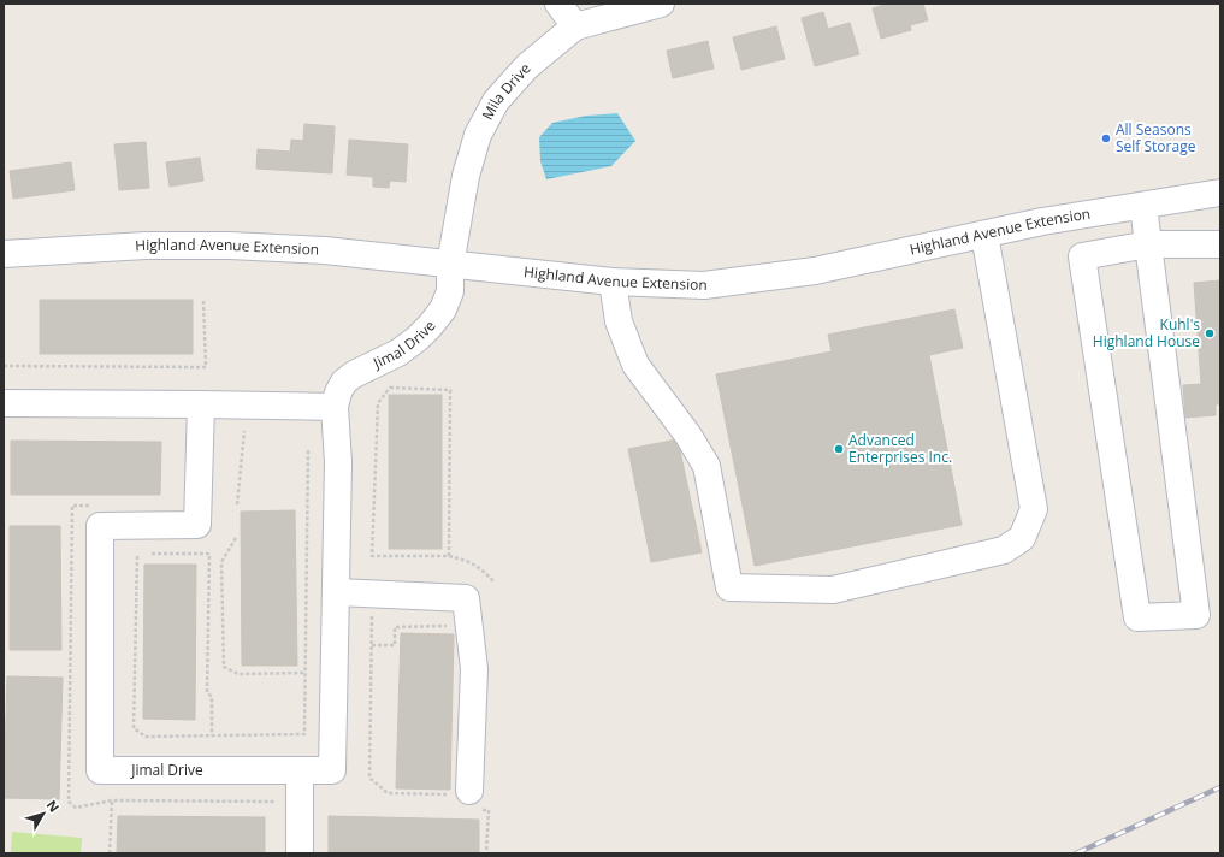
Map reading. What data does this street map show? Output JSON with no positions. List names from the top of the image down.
{
  "streets": {
    "street": ["Mila Drive", "Highland Avenue Extension", "Jimal Drive"]
  },
  "crossings": [
    ["Mila Drive", "Highland Avenue Extension"],
    ["Mila Drive", "Jimal Drive"],
    ["Highland Avenue Extension", "Jimal Drive"]
  ],
  "places": ["All Seasons Self Storage", "Kuhl's Highland House", "Advanced Enterprises Inc."],
  "north": "top right"
}
